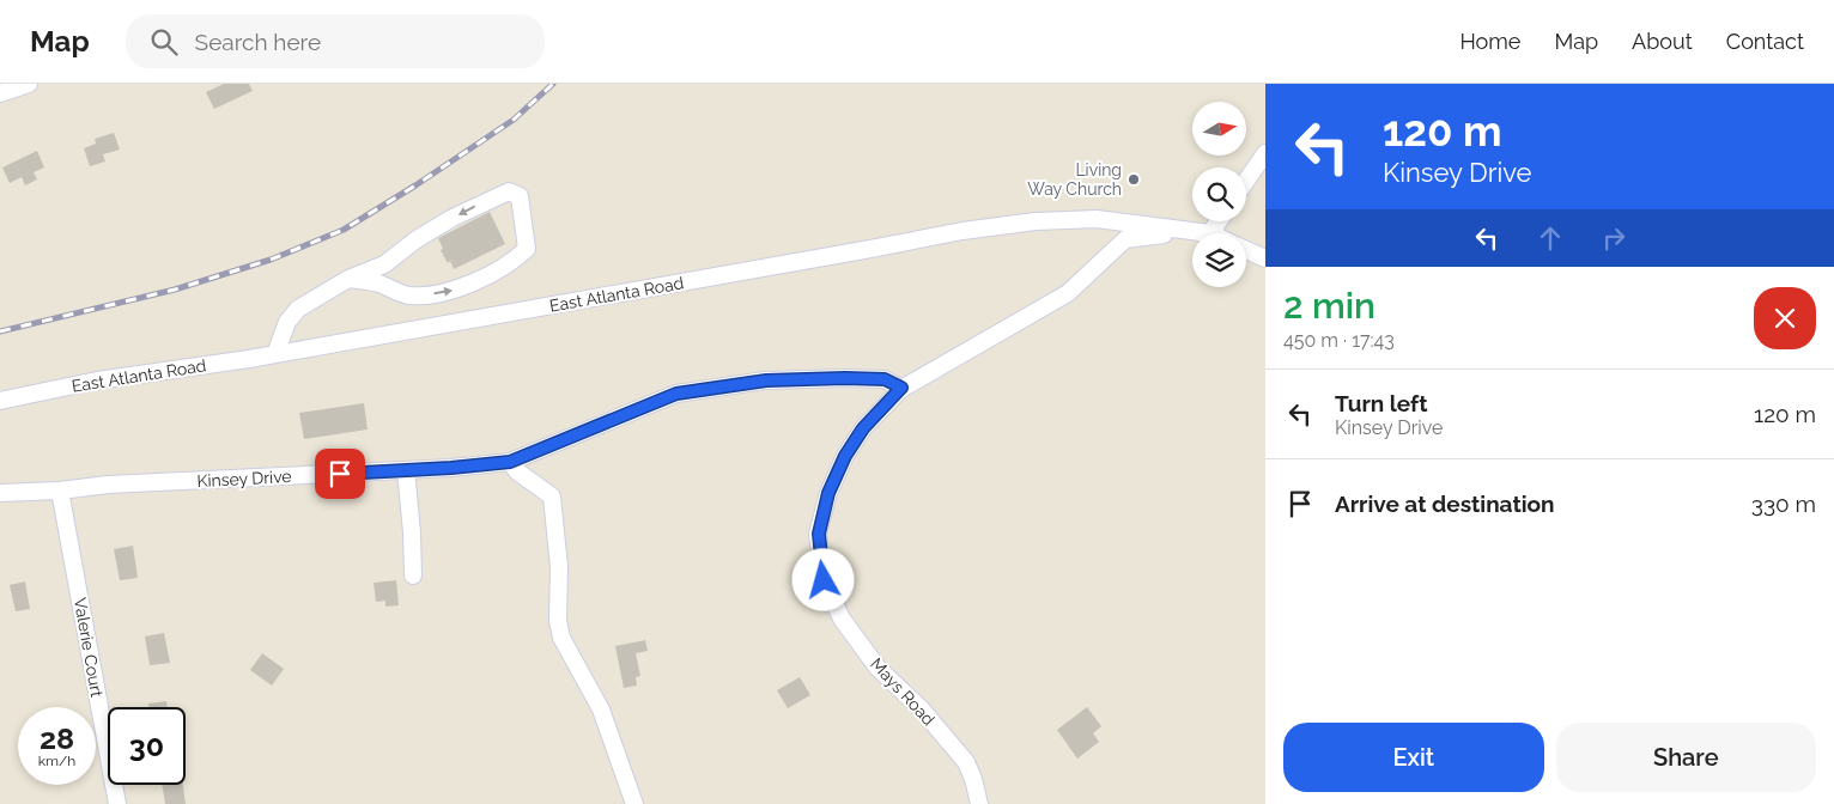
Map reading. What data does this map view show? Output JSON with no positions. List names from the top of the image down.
{
  "streets": {
    "street": [
      "East Atlanta Road",
      "Kinsey Drive",
      "Valerie Court",
      "Mays Road"
    ]
  },
  "crossings": [
    ["Kinsey Drive", "Valerie Court"],
    ["Kinsey Drive", "Mays Road"]
  ],
  "places": ["Living Way Church"],
  "north": "right",
  "page": {
    "header": "Map",
    "search": "Search here",
    "nav": [
      "Home",
      "Map",
      "About",
      "Contact"
    ],
    "turn": ["120 m", "Kinsey Drive"],
    "heading": ["2 min", "450 m · 17:43"],
    "list": [
      {
        "name": "Turn left",
        "note": "Kinsey Drive",
        "value": "120 m"
      },
      {
        "name": "Arrive at destination",
        "value": "330 m"
      }
    ],
    "speed": "28 km/h",
    "limit": "30",
    "buttons": ["Exit", "Share"]
  }
}
